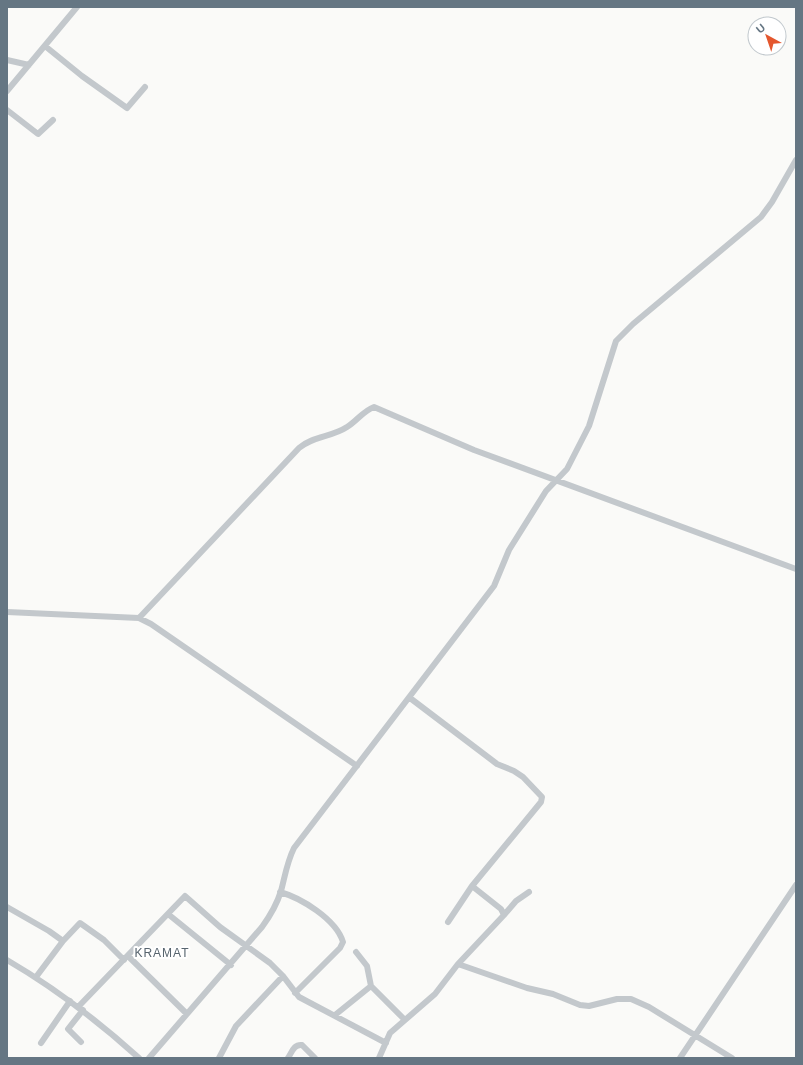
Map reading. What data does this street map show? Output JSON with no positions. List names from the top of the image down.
{
  "districts": ["KRAMAT"],
  "north": "top left"
}
